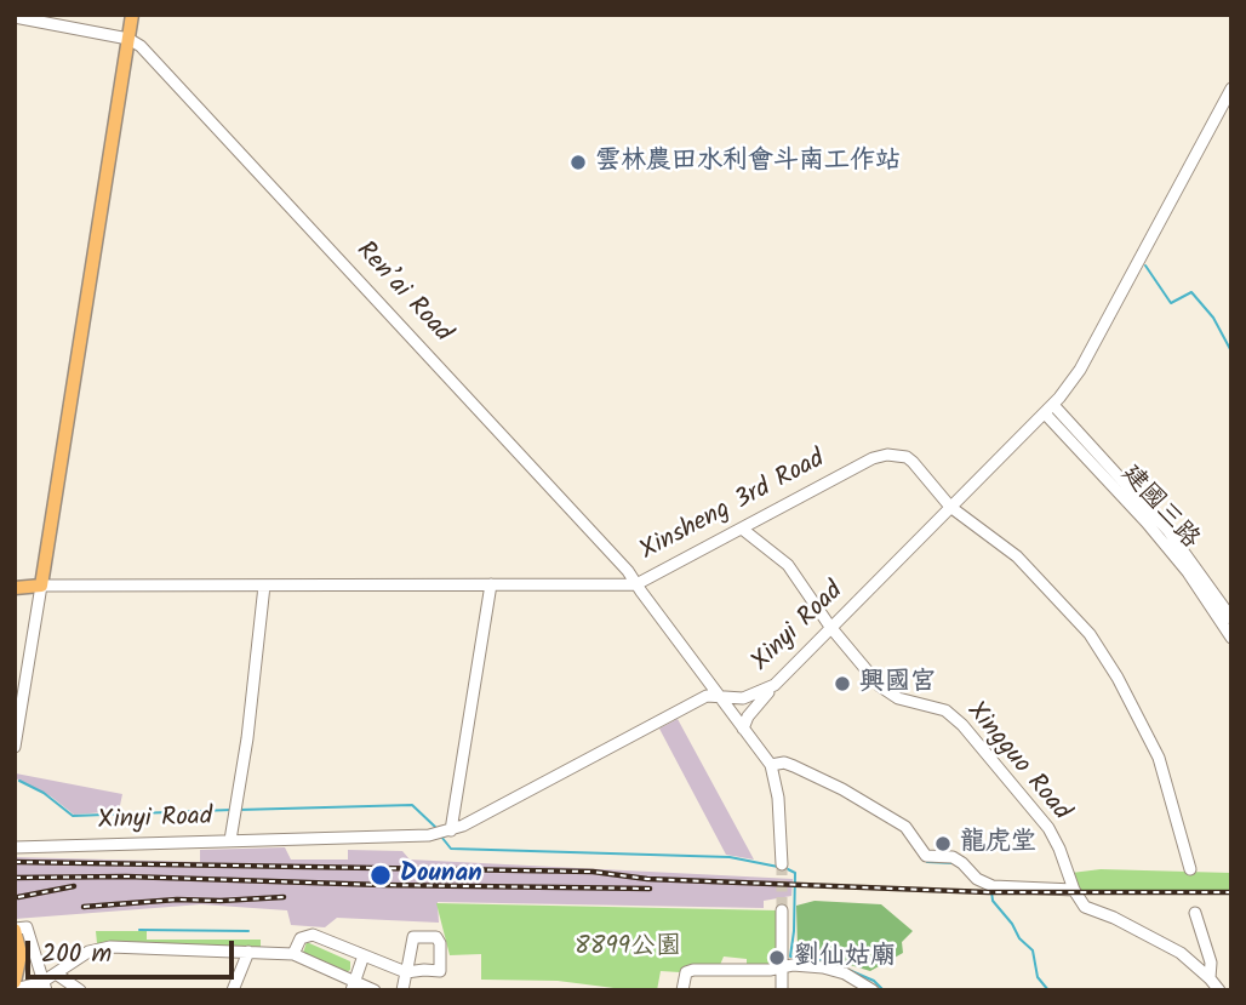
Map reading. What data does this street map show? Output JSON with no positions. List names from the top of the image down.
{
  "streets": {
    "main road": ["Xinsheng 3rd Road"],
    "street": [
      "Ren’ai Road",
      "建國三路",
      "Xinyi Road",
      "Xingguo Road"
    ]
  },
  "crossings": [
    ["Ren’ai Road", "Xinsheng 3rd Road"],
    ["Ren’ai Road", "Xinyi Road"],
    ["Xinsheng 3rd Road", "Xinyi Road"],
    ["Xinsheng 3rd Road", "Xingguo Road"],
    ["建國三路", "Xinyi Road"],
    ["Xinyi Road", "Xingguo Road"]
  ],
  "parks": ["8899公園"],
  "places": [
    "雲林農田水利會斗南工作站",
    "興國宮",
    "龍虎堂",
    "Dounan",
    "劉仙姑廟"
  ],
  "scale_bar": "200 m"
}
